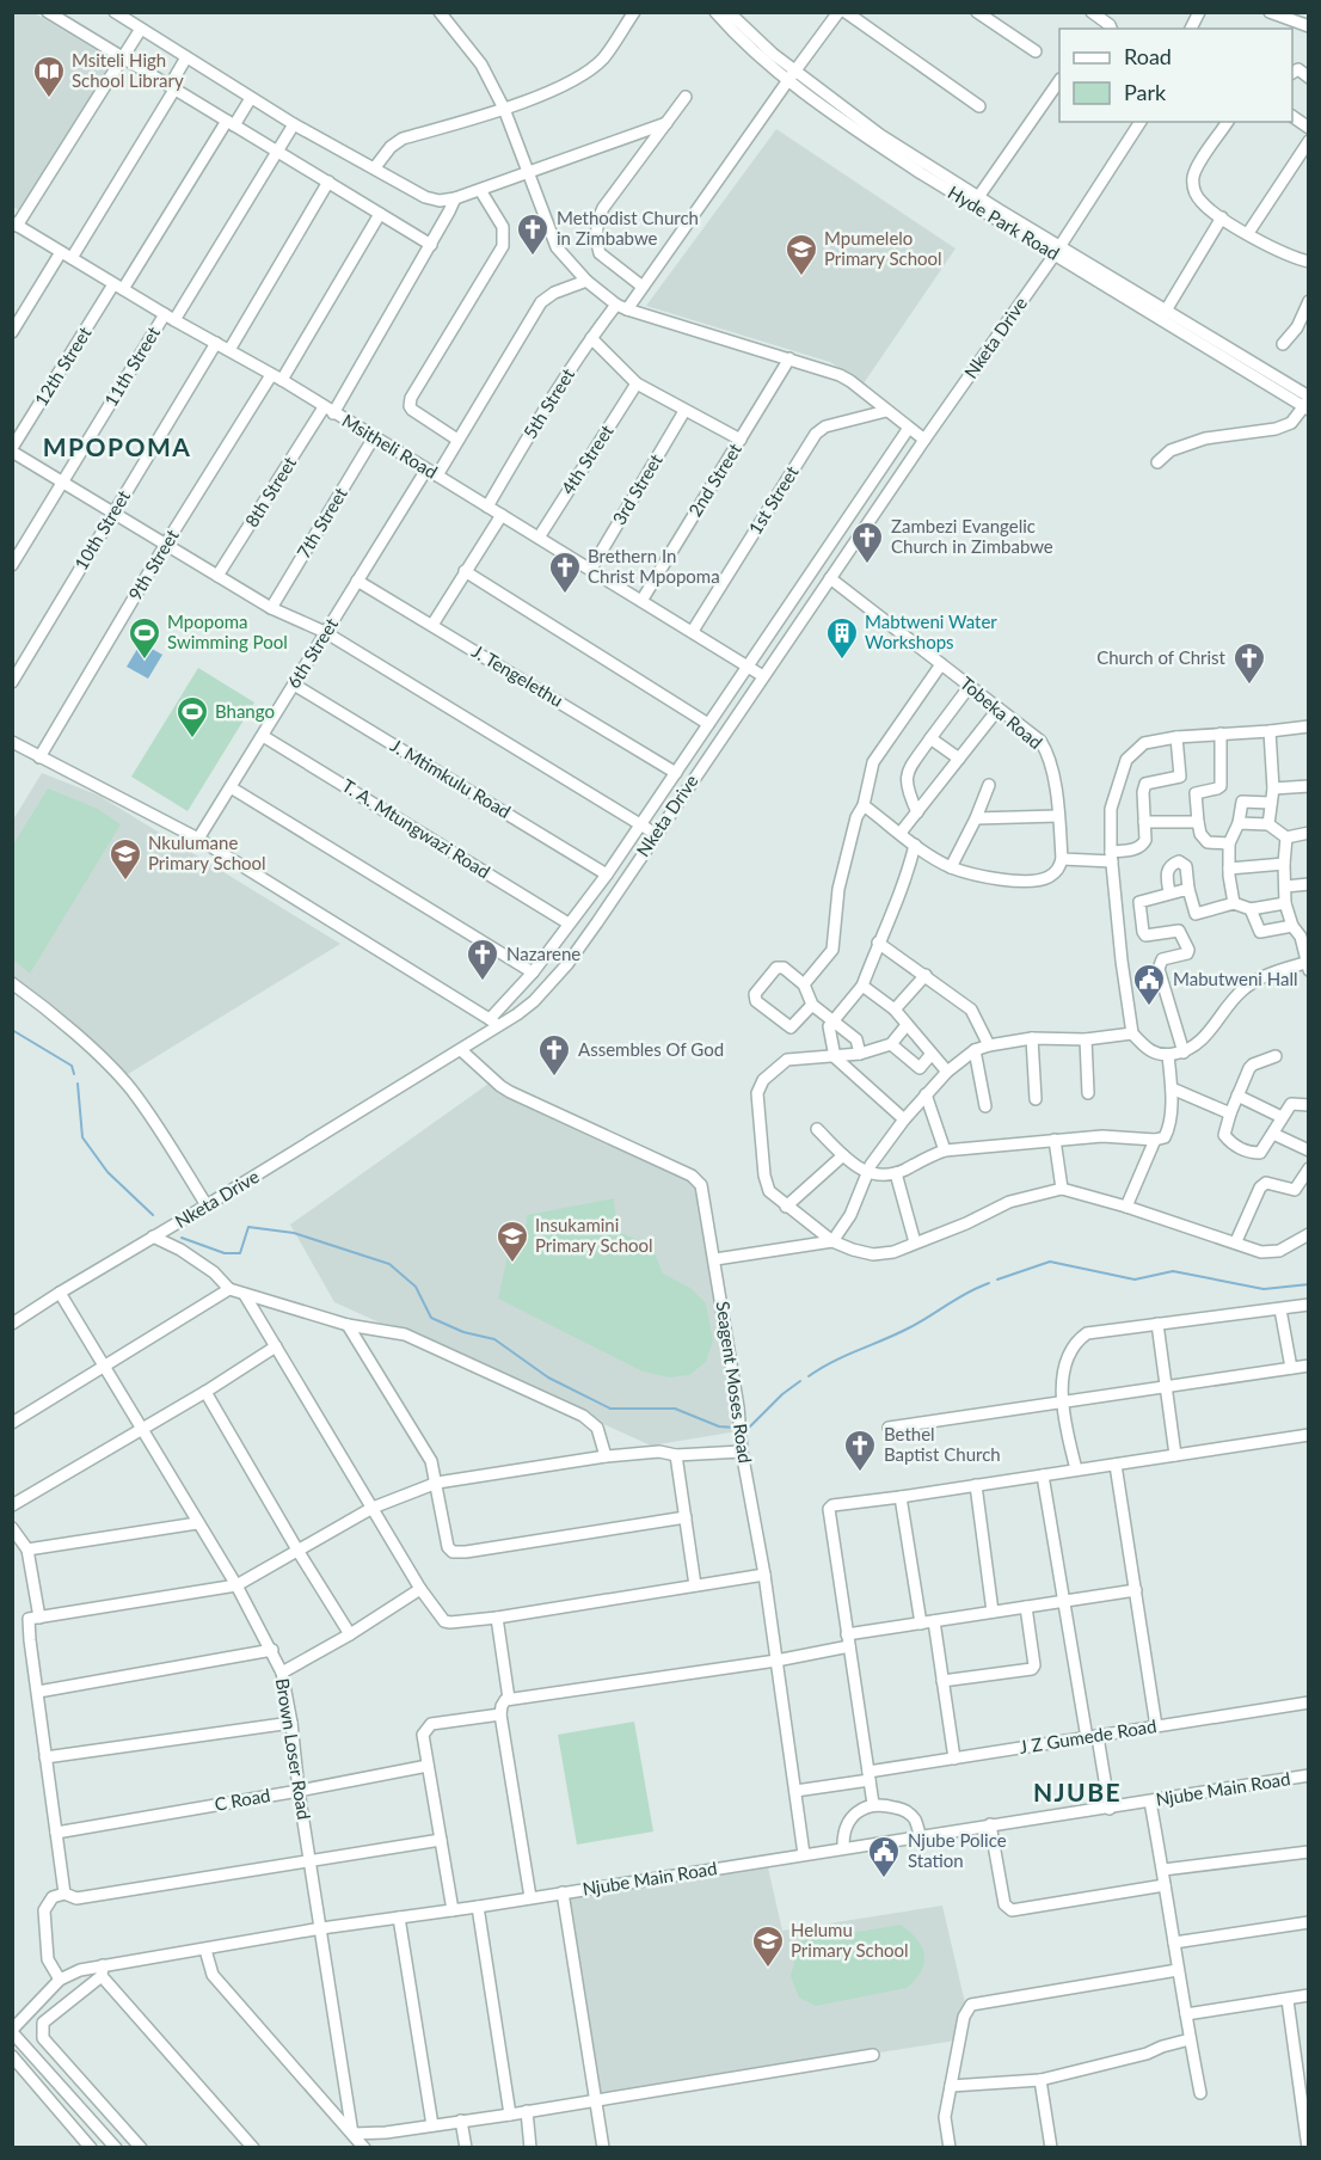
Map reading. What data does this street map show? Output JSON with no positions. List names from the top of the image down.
{
  "streets": {
    "street": [
      "Hyde Park Road",
      "Nketa Drive",
      "12th Street",
      "11th Street",
      "5th Street",
      "Msitheli Road",
      "4th Street",
      "2nd Street",
      "3rd Street",
      "8th Street",
      "1st Street",
      "7th Street",
      "10th Street",
      "9th Street",
      "6th Street",
      "J. Tengelethu",
      "Tobeka Road",
      "J. Mtimkulu Road",
      "T. A. Mtungwazi Road",
      "Seagent Moses Road",
      "J Z Gumede Road",
      "Brown Loser Road",
      "Njube Main Road",
      "C Road"
    ]
  },
  "crossings": [
    ["Hyde Park Road", "Nketa Drive"],
    ["Hyde Park Road", "5th Street"],
    ["Nketa Drive", "Msitheli Road"],
    ["Nketa Drive", "Tobeka Road"],
    ["Nketa Drive", "Seagent Moses Road"],
    ["Nketa Drive", "Brown Loser Road"],
    ["12th Street", "Msitheli Road"],
    ["11th Street", "Msitheli Road"],
    ["5th Street", "Msitheli Road"],
    ["Msitheli Road", "4th Street"],
    ["Msitheli Road", "2nd Street"],
    ["Msitheli Road", "3rd Street"],
    ["Msitheli Road", "8th Street"],
    ["Msitheli Road", "1st Street"],
    ["Msitheli Road", "7th Street"],
    ["Msitheli Road", "10th Street"],
    ["Msitheli Road", "9th Street"],
    ["Msitheli Road", "6th Street"],
    ["6th Street", "J. Tengelethu"],
    ["6th Street", "J. Mtimkulu Road"],
    ["6th Street", "T. A. Mtungwazi Road"],
    ["Seagent Moses Road", "J Z Gumede Road"],
    ["Seagent Moses Road", "Njube Main Road"],
    ["Brown Loser Road", "Njube Main Road"],
    ["Brown Loser Road", "C Road"]
  ],
  "districts": ["MPOPOMA", "NJUBE"],
  "places": {
    "library": ["Msiteli High School Library"],
    "church": [
      "Methodist Church in Zimbabwe",
      "Zambezi Evangelic Church in Zimbabwe",
      "Brethern In Christ Mpopoma",
      "Church of Christ",
      "Nazarene",
      "Assembles Of God",
      "Bethel Baptist Church"
    ],
    "school or university": [
      "Mpumelelo Primary School",
      "Nkulumane Primary School",
      "Insukamini Primary School",
      "Helumu Primary School"
    ],
    "sports": ["Mpopoma Swimming Pool", "Bhango"],
    "building": ["Mabtweni Water Workshops"],
    "public building": ["Mabutweni Hall", "Njube Police Station"]
  },
  "legend": ["Road", "Park"]
}
